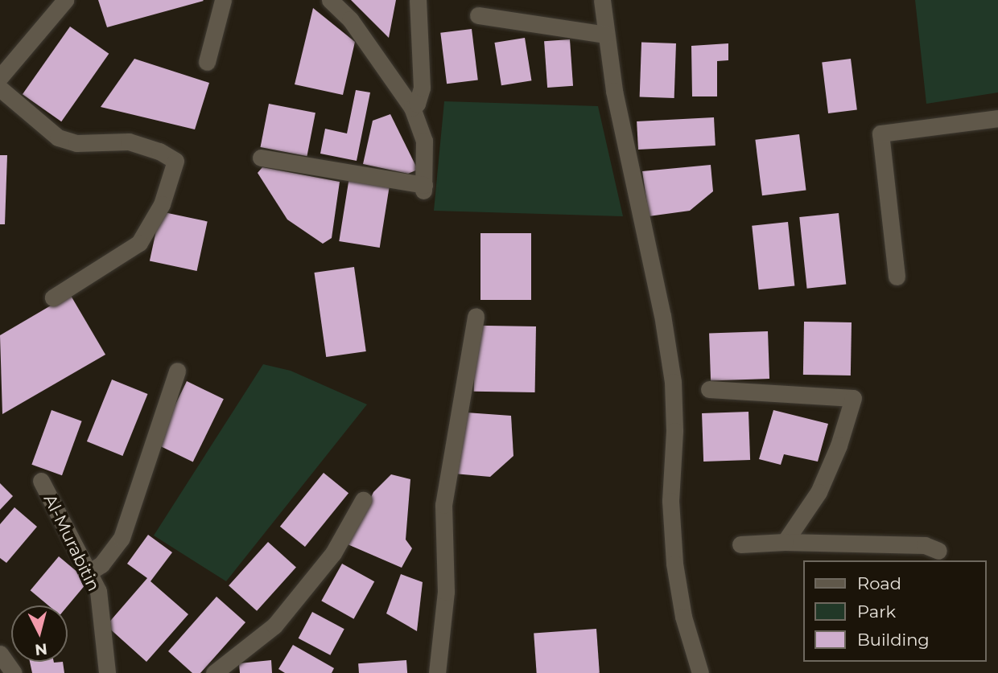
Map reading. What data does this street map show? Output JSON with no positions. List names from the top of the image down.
{
  "streets": {
    "street": ["Al-Murabitin"]
  },
  "legend": ["Road", "Park", "Building"],
  "north": "bottom"
}
